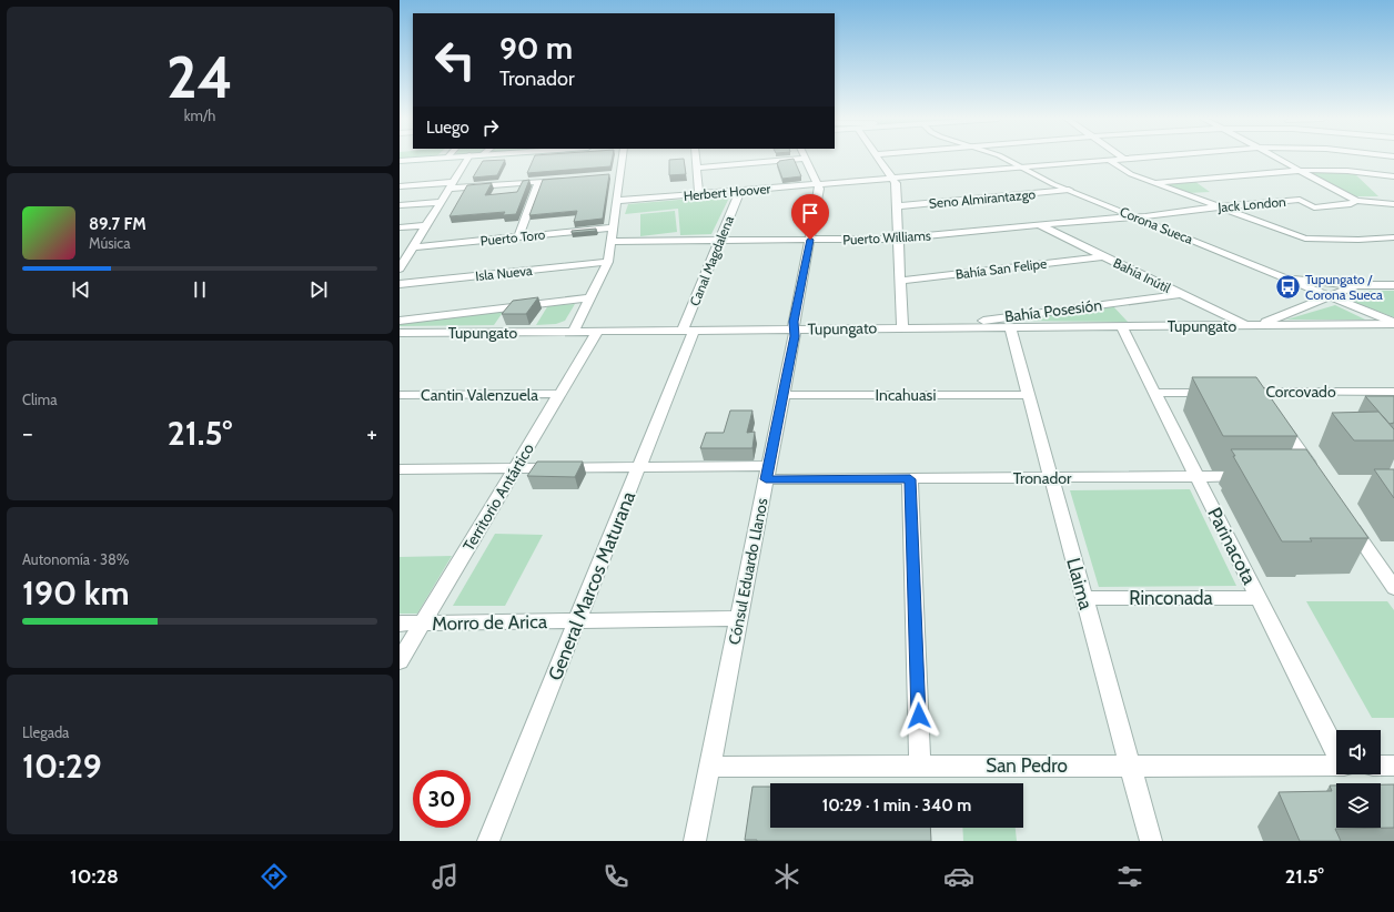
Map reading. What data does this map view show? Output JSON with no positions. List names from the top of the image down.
{
  "streets": {
    "street": [
      "Herbert Hoover",
      "Seno Almirantazgo",
      "Jack London",
      "Corona Sueca",
      "Puerto Toro",
      "Puerto Williams",
      "Canal Magdalena",
      "Bahía San Felipe",
      "Isla Nueva",
      "Bahía Inútil",
      "Bahía Posesión",
      "Tupungato",
      "Corcovado",
      "Cantin Valenzuela",
      "Incahuasi",
      "Tronador",
      "Territorio Antártico",
      "Parinacota",
      "Cónsul Eduardo Llanos",
      "Llaima",
      "General Marcos Maturana",
      "Rinconada",
      "Morro de Arica",
      "San Pedro"
    ]
  },
  "crossings": [
    ["Herbert Hoover", "Corona Sueca"],
    ["Herbert Hoover", "Canal Magdalena"],
    ["Herbert Hoover", "Cónsul Eduardo Llanos"],
    ["Seno Almirantazgo", "Corona Sueca"],
    ["Jack London", "Corona Sueca"],
    ["Jack London", "Puerto Williams"],
    ["Corona Sueca", "Puerto Williams"],
    ["Corona Sueca", "Tupungato"],
    ["Puerto Williams", "Canal Magdalena"],
    ["Puerto Williams", "Bahía Inútil"],
    ["Puerto Williams", "Cónsul Eduardo Llanos"],
    ["Canal Magdalena", "Tupungato"],
    ["Canal Magdalena", "General Marcos Maturana"],
    ["Bahía San Felipe", "Bahía Inútil"],
    ["Bahía Inútil", "Bahía Posesión"],
    ["Bahía Inútil", "Tupungato"],
    ["Bahía Posesión", "Tupungato"],
    ["Tupungato", "Territorio Antártico"],
    ["Tupungato", "Parinacota"],
    ["Tupungato", "Cónsul Eduardo Llanos"],
    ["Tupungato", "Llaima"],
    ["Tupungato", "General Marcos Maturana"],
    ["Cantin Valenzuela", "Territorio Antártico"],
    ["Incahuasi", "Cónsul Eduardo Llanos"],
    ["Incahuasi", "Llaima"],
    ["Tronador", "Territorio Antártico"],
    ["Tronador", "Parinacota"],
    ["Tronador", "Cónsul Eduardo Llanos"],
    ["Tronador", "Llaima"],
    ["Tronador", "General Marcos Maturana"],
    ["Territorio Antártico", "Morro de Arica"],
    ["Parinacota", "Rinconada"],
    ["Cónsul Eduardo Llanos", "Morro de Arica"],
    ["Cónsul Eduardo Llanos", "San Pedro"],
    ["Llaima", "Rinconada"],
    ["Llaima", "San Pedro"],
    ["General Marcos Maturana", "Morro de Arica"]
  ],
  "places": {
    "bus stop": ["Tupungato / Corona Sueca"]
  },
  "page": {
    "tile": [
      ["24", "km/h"],
      "Clima",
      ["Autonomía · 38%", "190 km"],
      ["Llegada", "10:29"]
    ],
    "turn": ["90 m", "Tronador"],
    "then": "Luego",
    "song": ["89.7 FM", "Música"],
    "heat": ["−", "21.5°", "+"],
    "limit": "30",
    "trip": "10:29 · 1 min · 340 m",
    "tabs": ["10:28", "21.5°"]
  }
}
